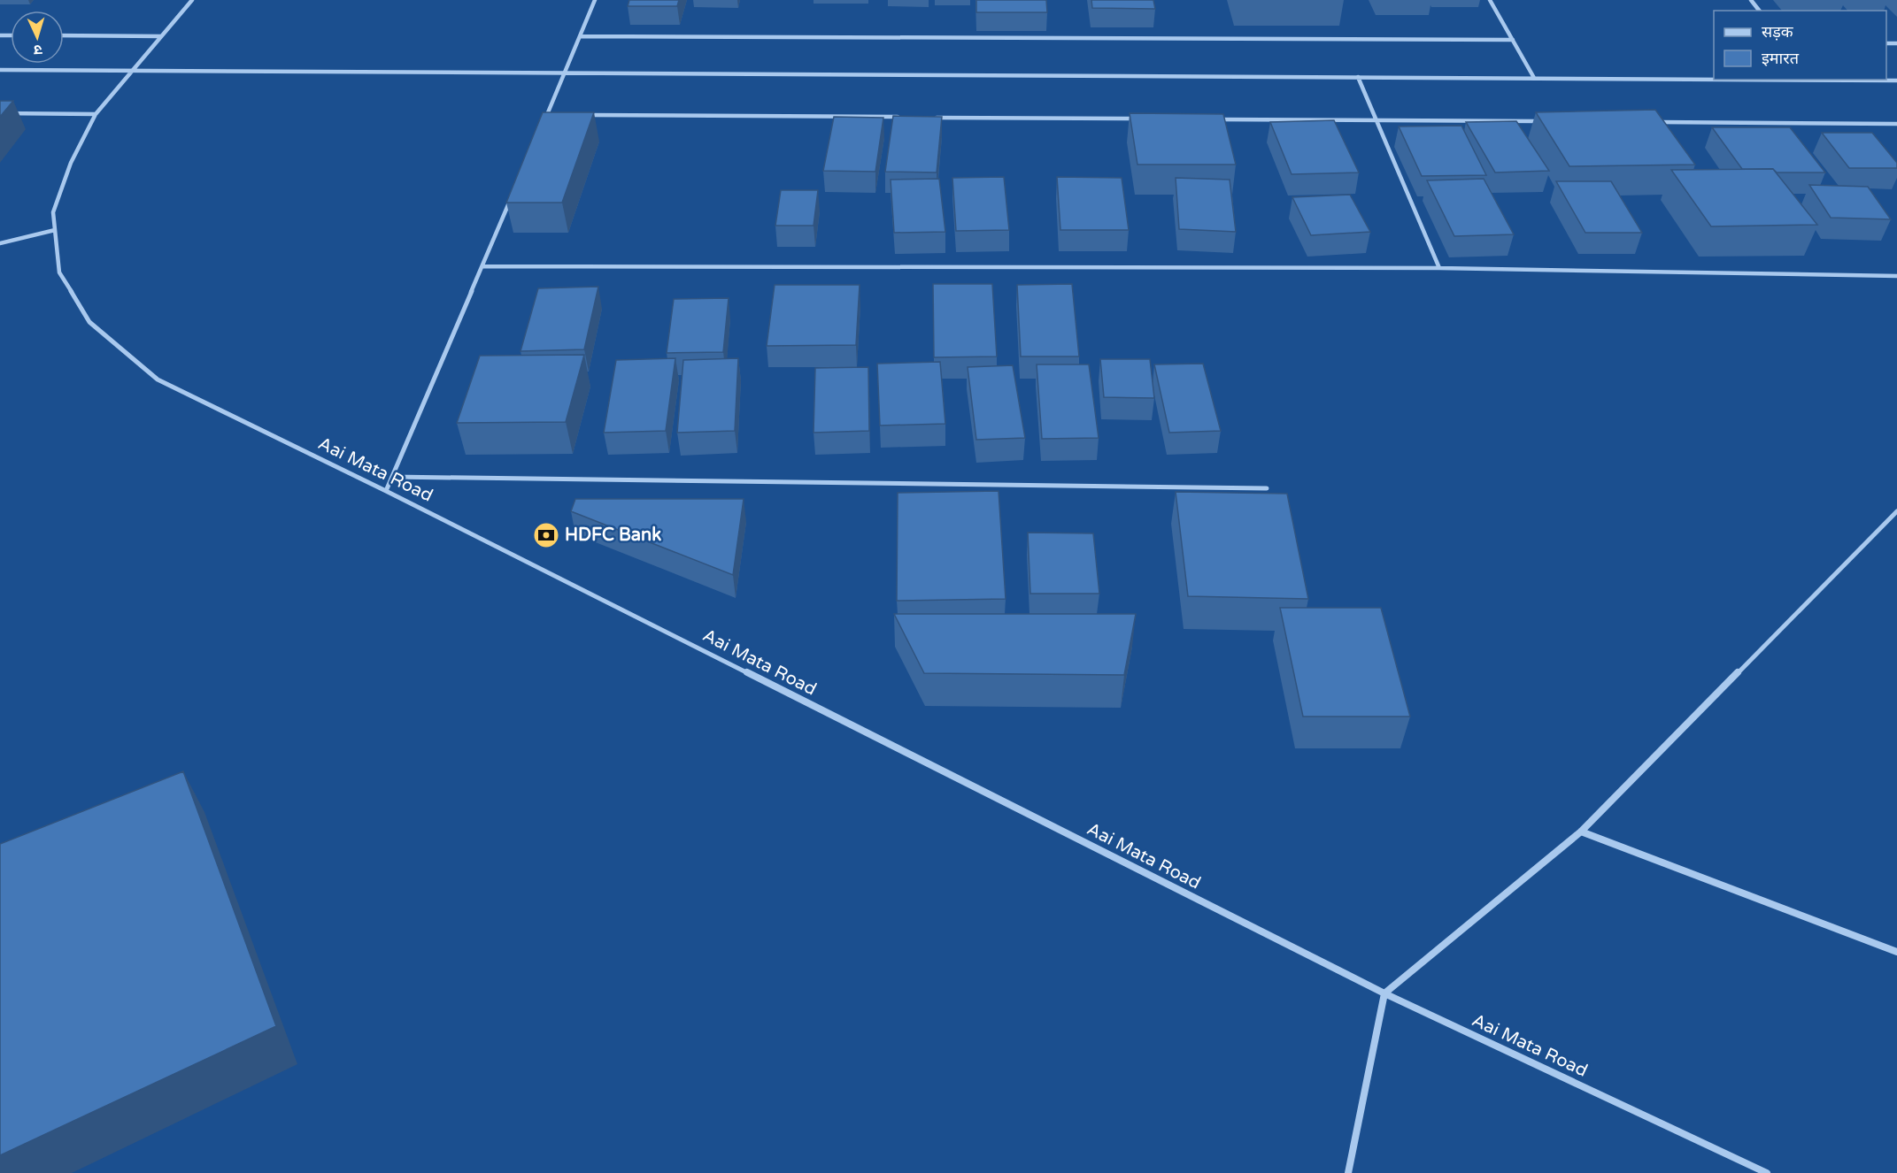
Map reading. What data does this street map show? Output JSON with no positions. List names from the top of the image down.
{
  "streets": {
    "street": ["Aai Mata Road"]
  },
  "places": {
    "bank": ["HDFC Bank"]
  },
  "legend": ["सड़क", "इमारत"],
  "north": "bottom"
}
